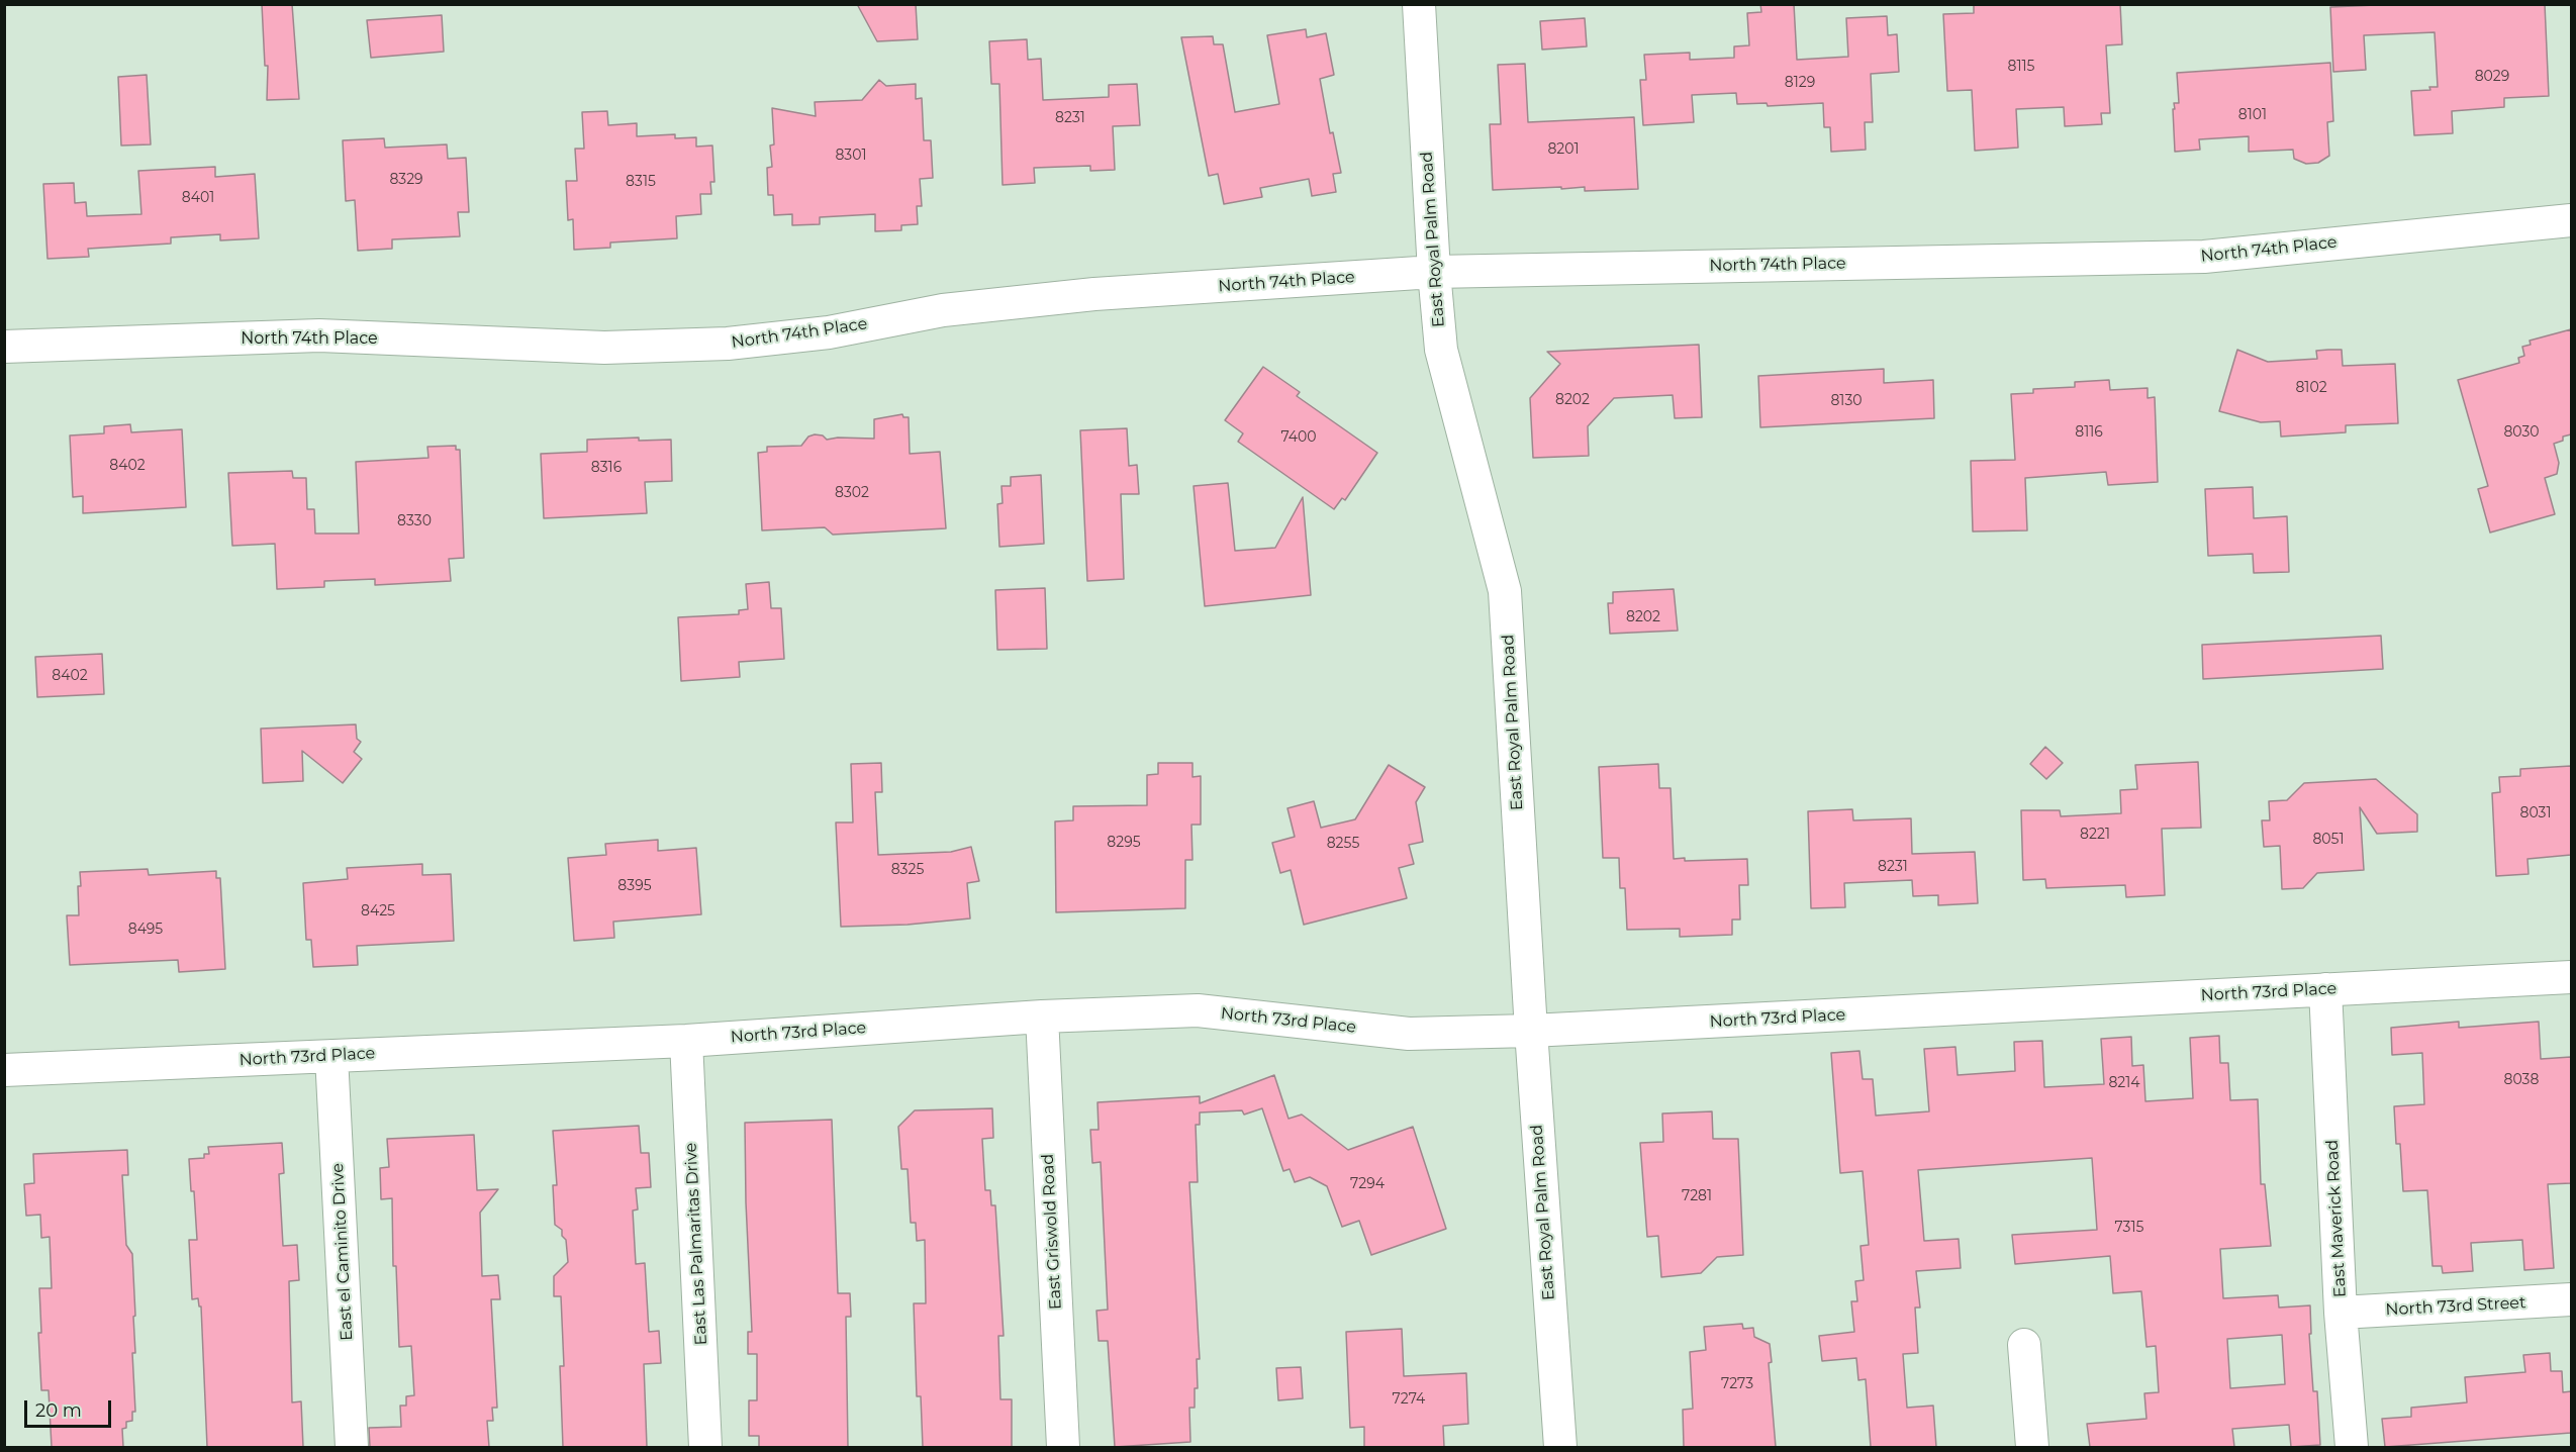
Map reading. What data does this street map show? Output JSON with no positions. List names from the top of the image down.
{
  "streets": {
    "street": [
      "East Royal Palm Road",
      "North 74th Place",
      "North 73rd Place",
      "East Maverick Road",
      "East Griswold Road",
      "East Las Palmaritas Drive",
      "East el Caminito Drive",
      "North 73rd Street"
    ]
  },
  "crossings": [
    ["East Royal Palm Road", "North 74th Place"],
    ["East Royal Palm Road", "North 73rd Place"],
    ["North 73rd Place", "East Maverick Road"],
    ["North 73rd Place", "East Griswold Road"],
    ["North 73rd Place", "East Las Palmaritas Drive"],
    ["North 73rd Place", "East el Caminito Drive"],
    ["East Maverick Road", "North 73rd Street"]
  ],
  "house_numbers": [
    "8115",
    "8029",
    "8129",
    "8101",
    "8231",
    "8201",
    "8301",
    "8329",
    "8315",
    "8401",
    "8102",
    "8202",
    "8130",
    "8116",
    "8030",
    "7400",
    "8402",
    "8316",
    "8302",
    "8330",
    "8202",
    "8402",
    "8031",
    "8221",
    "8051",
    "8295",
    "8255",
    "8231",
    "8325",
    "8395",
    "8425",
    "8495",
    "8038",
    "8214",
    "7294",
    "7281",
    "7315",
    "7273",
    "7274"
  ],
  "scale_bar": "20 m"
}
